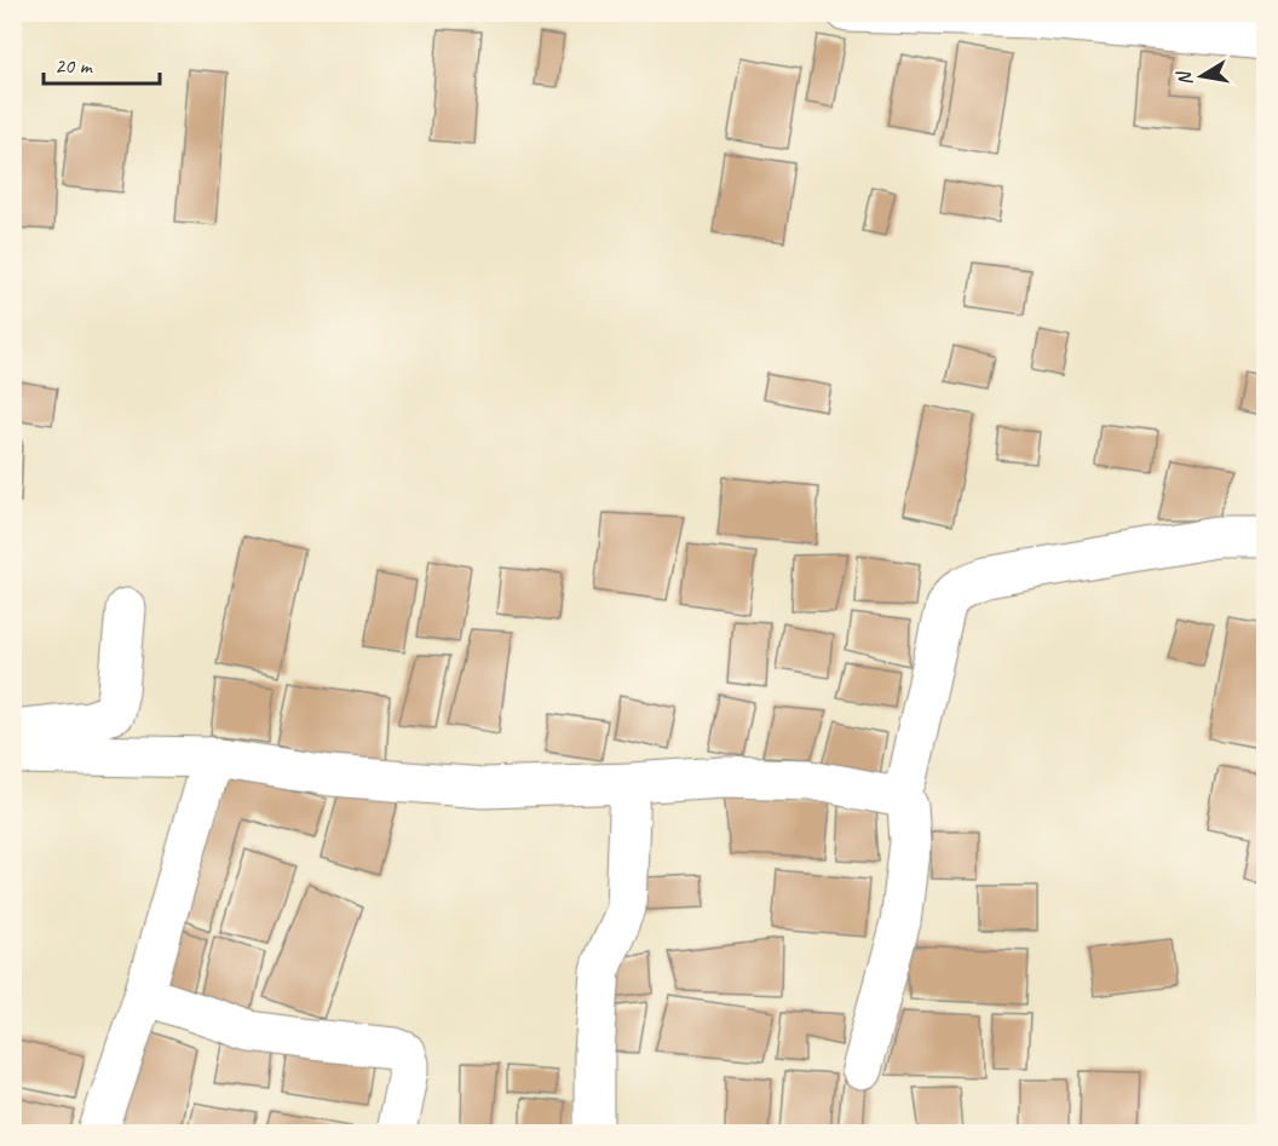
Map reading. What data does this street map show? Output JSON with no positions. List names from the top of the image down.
{
  "scale_bar": "20 m",
  "north": "left"
}
